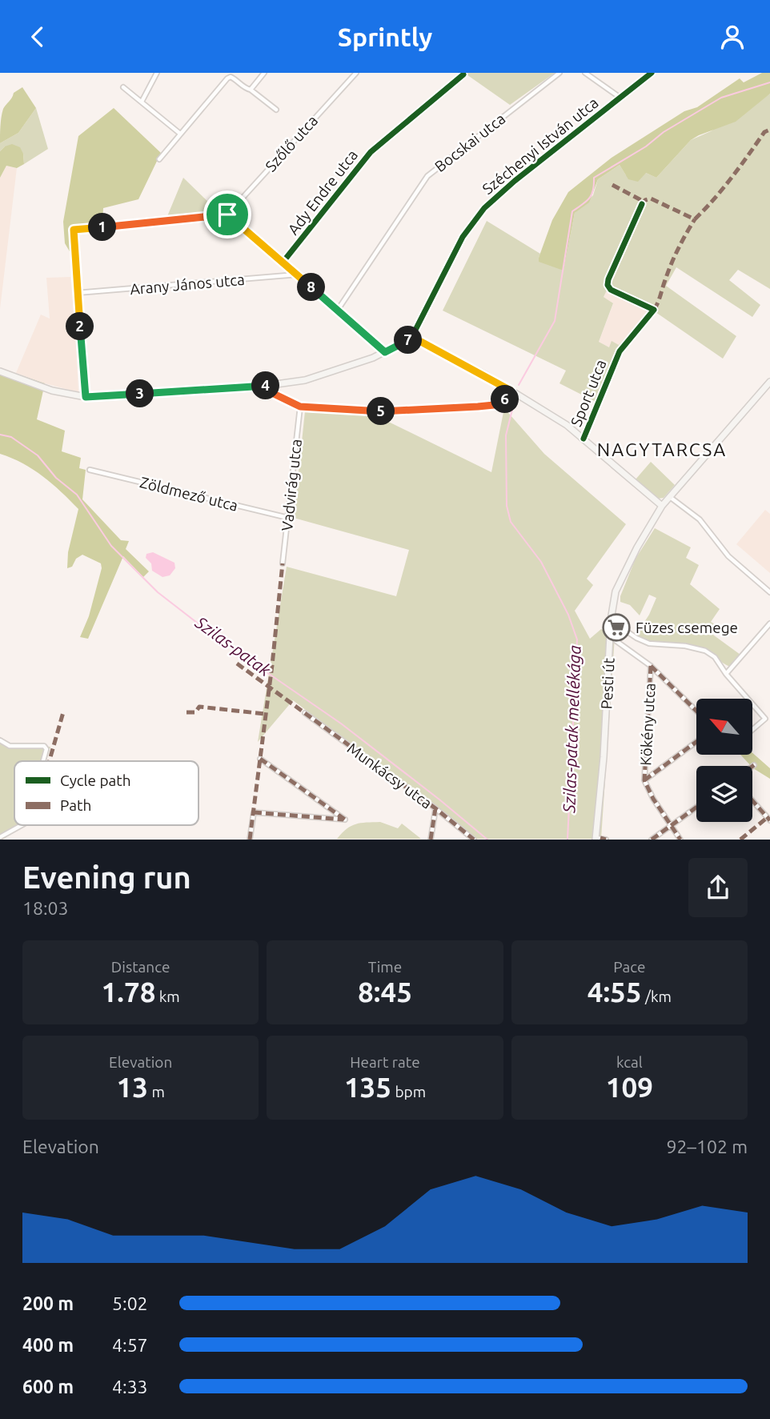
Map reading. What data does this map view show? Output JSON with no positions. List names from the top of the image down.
{
  "streets": {
    "main road": ["Pesti út"],
    "street": [
      "Bocskai utca",
      "Szőlő utca",
      "Széchenyi István utca",
      "Ady Endre utca",
      "Arany János utca",
      "Sport utca",
      "Vadvirág utca",
      "Zöldmező utca",
      "Kökény utca",
      "Munkácsy utca"
    ]
  },
  "crossings": [
    ["Vadvirág utca", "Zöldmező utca"]
  ],
  "districts": ["NAGYTARCSA"],
  "water": ["Szilas-patak", "Szilas-patak mellékága"],
  "places": {
    "supermarket": ["Füzes csemege"]
  },
  "legend": ["Cycle path", "Path"],
  "north": "top left",
  "page": {
    "header": "Sprintly",
    "pins": [
      "1",
      "8",
      "2",
      "7",
      "4",
      "3",
      "6",
      "5"
    ],
    "heading": ["Evening run", "18:03"],
    "stats": [
      ["Distance", "1.78 km"],
      ["Time", "8:45"],
      ["Pace", "4:55 /km"],
      ["Elevation", "13 m"],
      ["Heart rate", "135 bpm"],
      ["kcal", "109"]
    ],
    "chart": ["Elevation", "92–102 m"],
    "list": [
      {
        "name": "200 m",
        "note": "5:02"
      },
      {
        "name": "400 m",
        "note": "4:57"
      },
      {
        "name": "600 m",
        "note": "4:33"
      }
    ]
  }
}
